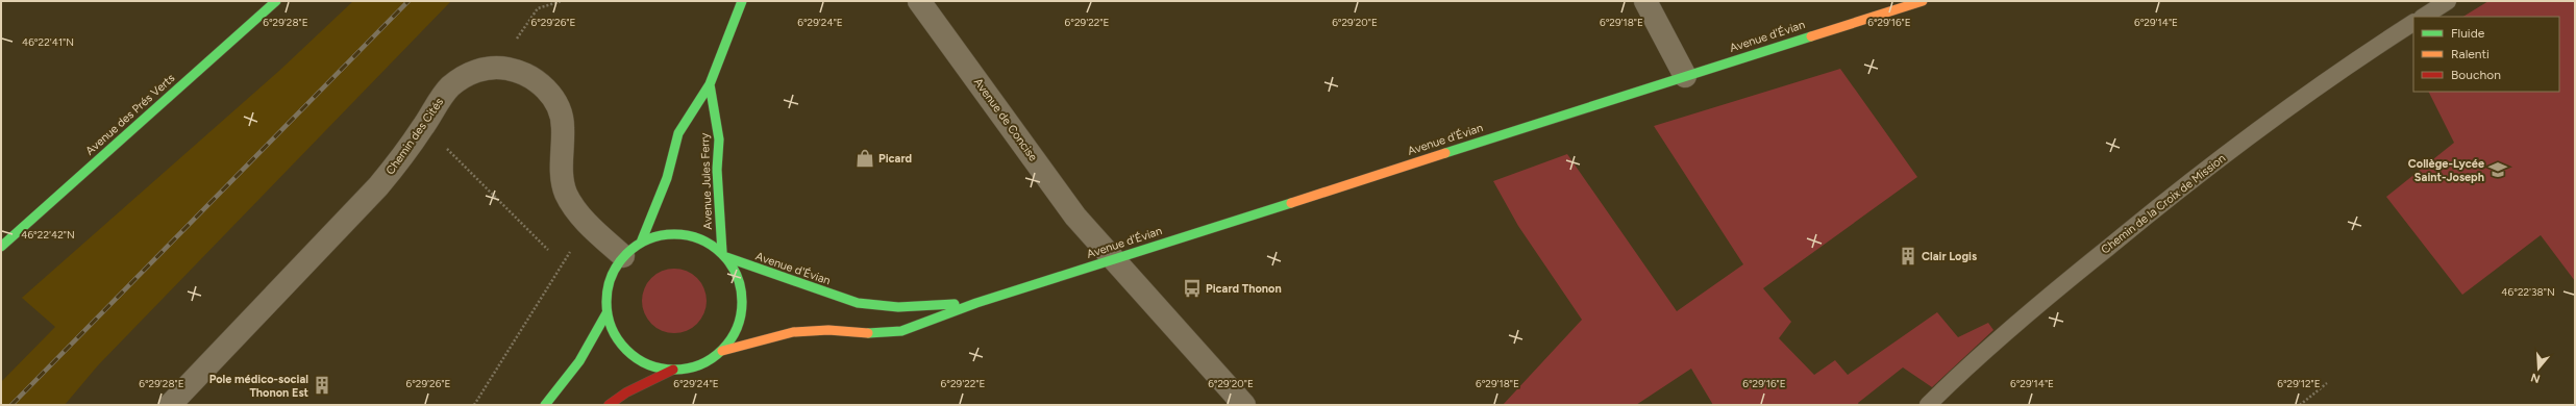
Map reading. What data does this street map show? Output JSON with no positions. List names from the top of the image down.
{
  "streets": {
    "street": [
      "Avenue d'Évian",
      "Avenue des Prés Verts",
      "Avenue de Concise",
      "Chemin des Cités",
      "Avenue Jules Ferry"
    ],
    "lane": ["Chemin de la Croix de Mission"]
  },
  "crossings": [
    ["Avenue d'Évian", "Avenue de Concise"],
    ["Avenue d'Évian", "Chemin des Cités"],
    ["Avenue d'Évian", "Avenue Jules Ferry"],
    ["Chemin des Cités", "Avenue Jules Ferry"]
  ],
  "places": {
    "shop": ["Picard"],
    "school or university": ["Collège-Lycée Saint-Joseph"],
    "building": ["Clair Logis", "Pole médico-social Thonon Est"],
    "bus stop": ["Picard Thonon"]
  },
  "legend": ["Fluide", "Ralenti", "Bouchon"],
  "north": "bottom",
  "coordinates": [
    "6°29'28\"E",
    "6°29'26\"E",
    "6°29'24\"E",
    "6°29'22\"E",
    "6°29'20\"E",
    "6°29'18\"E",
    "6°29'16\"E",
    "6°29'14\"E",
    "46°22'41\"N",
    "46°22'42\"N",
    "46°22'38\"N",
    "6°29'12\"E"
  ]
}
